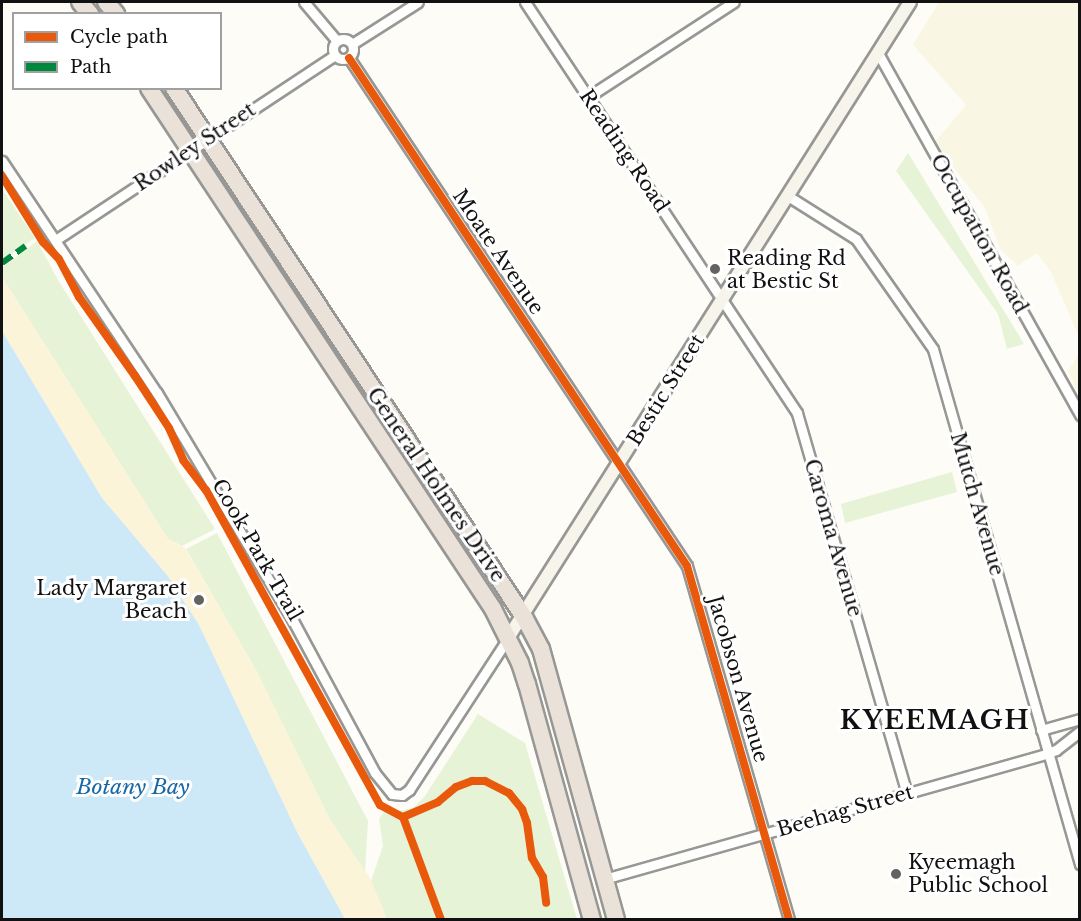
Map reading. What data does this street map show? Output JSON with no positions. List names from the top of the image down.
{
  "streets": {
    "highway": ["General Holmes Drive"],
    "main road": ["Bestic Street"],
    "street": [
      "Rowley Street",
      "Reading Road",
      "Occupation Road",
      "Moate Avenue",
      "Mutch Avenue",
      "Caroma Avenue",
      "Jacobson Avenue",
      "Beehag Street"
    ],
    "cycle path": ["Cook Park Trail"]
  },
  "crossings": [
    ["Rowley Street", "Moate Avenue"],
    ["Rowley Street", "Bestic Street"],
    ["Rowley Street", "General Holmes Drive"],
    ["Reading Road", "Bestic Street"],
    ["Reading Road", "Caroma Avenue"],
    ["Occupation Road", "Bestic Street"],
    ["Moate Avenue", "Bestic Street"],
    ["Moate Avenue", "Jacobson Avenue"],
    ["Bestic Street", "General Holmes Drive"],
    ["Bestic Street", "Mutch Avenue"],
    ["Bestic Street", "Caroma Avenue"],
    ["Bestic Street", "Jacobson Avenue"],
    ["General Holmes Drive", "Beehag Street"],
    ["Mutch Avenue", "Beehag Street"],
    ["Caroma Avenue", "Beehag Street"],
    ["Jacobson Avenue", "Beehag Street"]
  ],
  "districts": ["KYEEMAGH"],
  "water": ["Botany Bay"],
  "places": ["Reading Rd at Bestic St", "Lady Margaret Beach", "Kyeemagh Public School"],
  "legend": ["Cycle path", "Path"]
}
